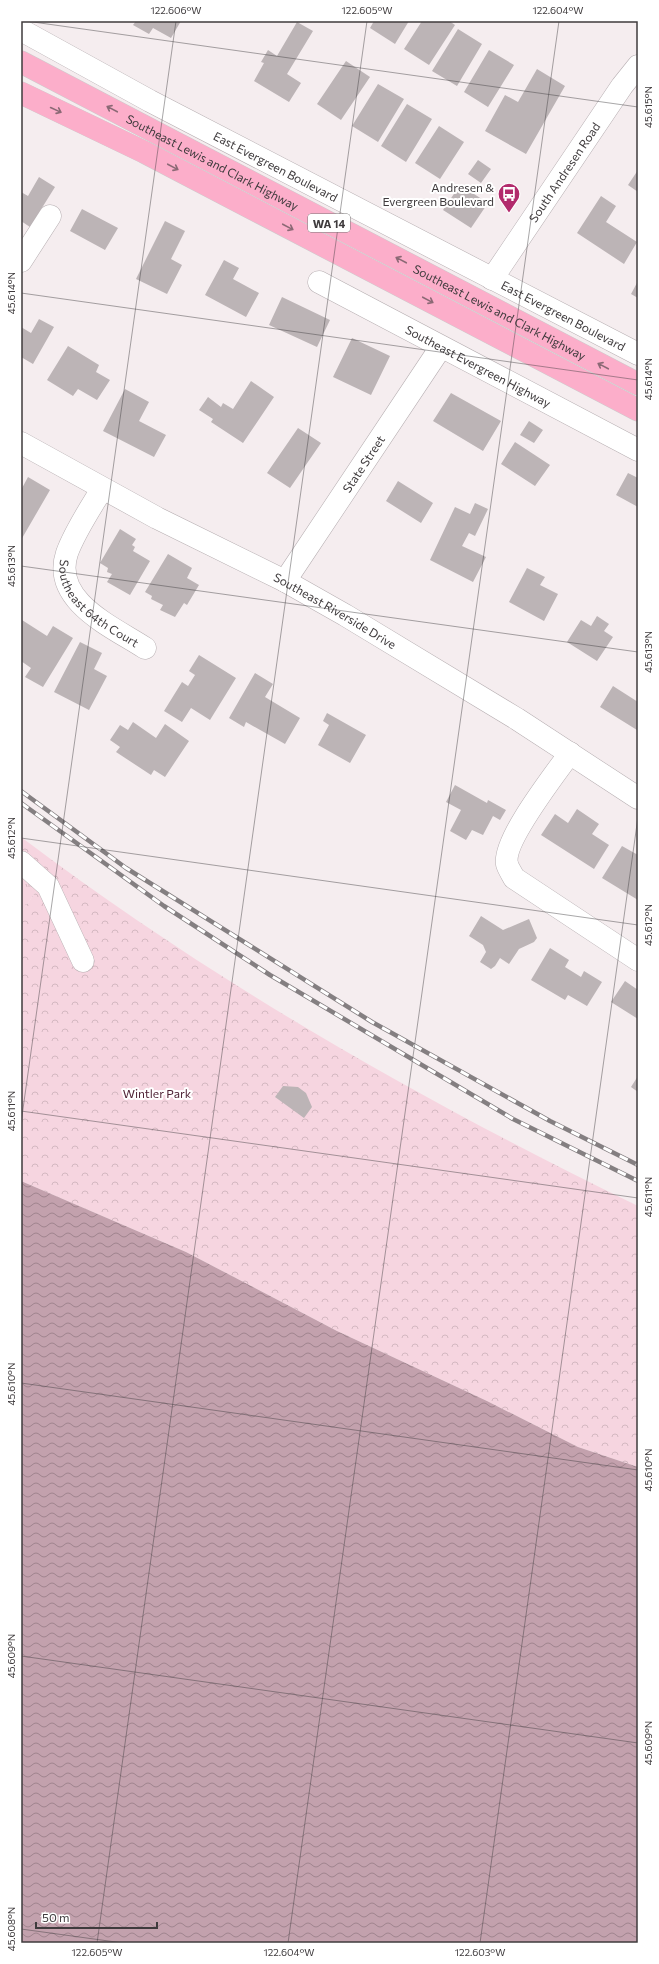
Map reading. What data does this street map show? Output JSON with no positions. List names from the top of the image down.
{
  "streets": {
    "highway": ["Southeast Lewis and Clark Highway", "WA 14"],
    "street": [
      "East Evergreen Boulevard",
      "South Andresen Road",
      "Southeast Evergreen Highway",
      "State Street",
      "Southeast 64th Court",
      "Southeast Riverside Drive"
    ]
  },
  "crossings": [
    ["East Evergreen Boulevard", "South Andresen Road"],
    ["Southeast Evergreen Highway", "State Street"],
    ["State Street", "Southeast Riverside Drive"],
    ["Southeast 64th Court", "Southeast Riverside Drive"]
  ],
  "parks": ["Wintler Park"],
  "places": {
    "bus stop": ["Andresen & Evergreen Boulevard"]
  },
  "scale_bar": "50 m",
  "coordinates": [
    "122.606°W",
    "122.605°W",
    "122.604°W",
    "45.615°N",
    "45.614°N",
    "45.613°N",
    "45.612°N",
    "45.611°N",
    "45.610°N",
    "45.609°N",
    "45.608°N",
    "122.603°W"
  ]
}
